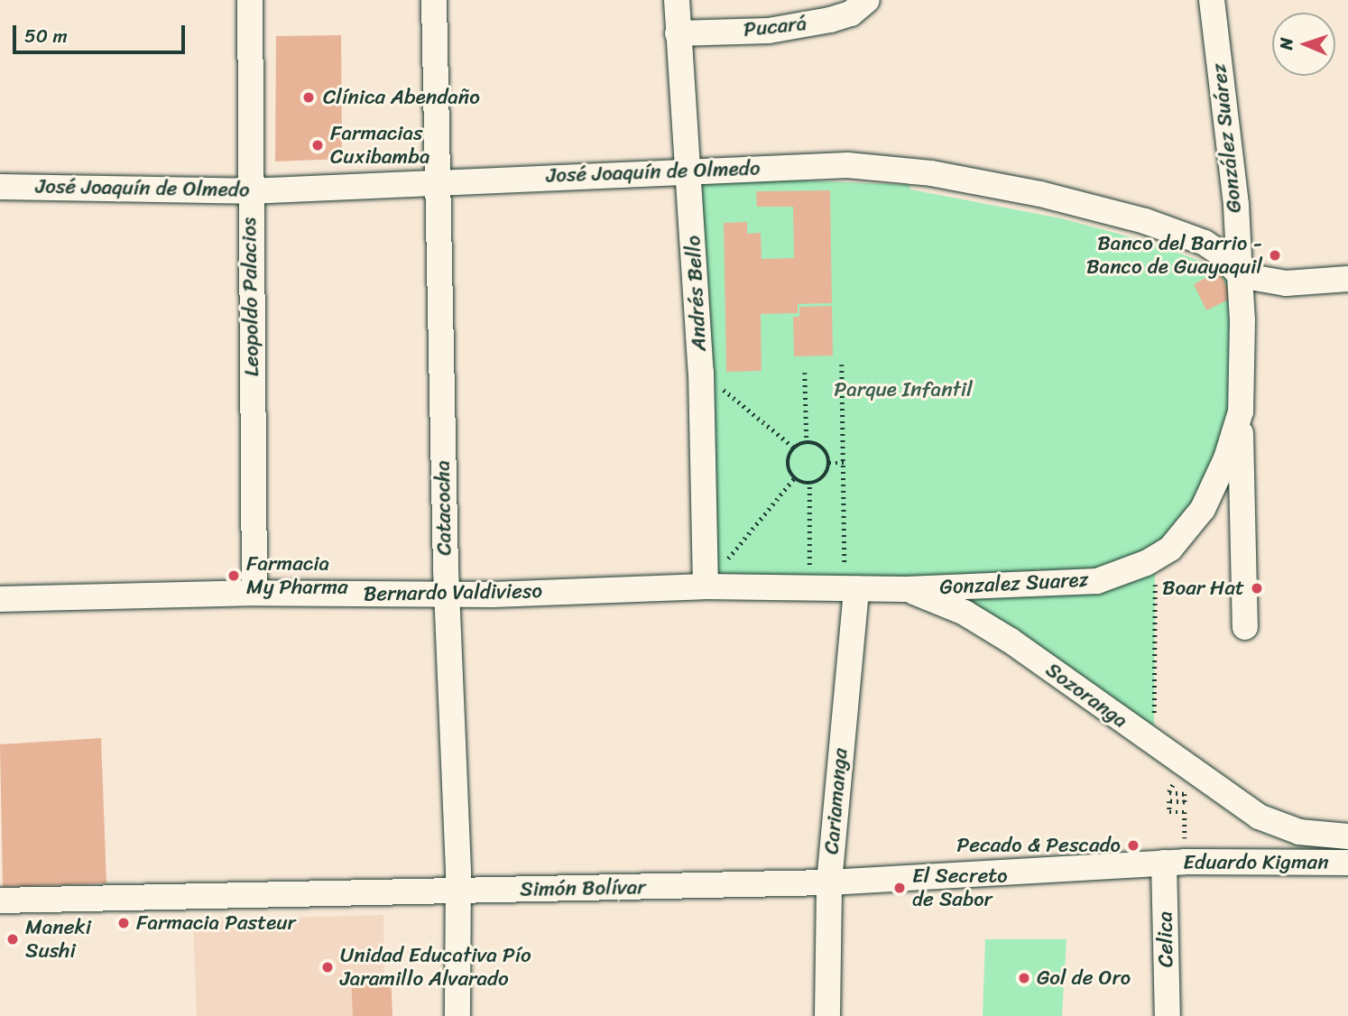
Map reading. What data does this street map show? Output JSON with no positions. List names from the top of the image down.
{
  "streets": {
    "street": [
      "Pucará",
      "González Suárez",
      "José Joaquín de Olmedo",
      "Andrés Bello",
      "Leopoldo Palacios",
      "Catacocha",
      "Gonzalez Suarez",
      "Bernardo Valdivieso",
      "Sozoranga",
      "Cariamanga",
      "Eduardo Kigman",
      "Simón Bolívar",
      "Celica"
    ]
  },
  "crossings": [
    ["Pucará", "Andrés Bello"],
    ["González Suárez", "José Joaquín de Olmedo"],
    ["González Suárez", "Gonzalez Suarez"],
    ["José Joaquín de Olmedo", "Andrés Bello"],
    ["José Joaquín de Olmedo", "Leopoldo Palacios"],
    ["José Joaquín de Olmedo", "Catacocha"],
    ["José Joaquín de Olmedo", "Gonzalez Suarez"],
    ["Andrés Bello", "Bernardo Valdivieso"],
    ["Leopoldo Palacios", "Bernardo Valdivieso"],
    ["Catacocha", "Bernardo Valdivieso"],
    ["Catacocha", "Simón Bolívar"],
    ["Gonzalez Suarez", "Bernardo Valdivieso"],
    ["Gonzalez Suarez", "Sozoranga"],
    ["Bernardo Valdivieso", "Sozoranga"],
    ["Bernardo Valdivieso", "Cariamanga"],
    ["Sozoranga", "Eduardo Kigman"],
    ["Cariamanga", "Simón Bolívar"],
    ["Eduardo Kigman", "Simón Bolívar"],
    ["Eduardo Kigman", "Celica"],
    ["Simón Bolívar", "Celica"]
  ],
  "parks": ["Parque Infantil"],
  "places": [
    "Clínica Abendaño",
    "Farmacias Cuxibamba",
    "Banco del Barrio - Banco de Guayaquil",
    "Farmacia My Pharma",
    "Boar Hat",
    "Pecado & Pescado",
    "El Secreto de Sabor",
    "Farmacia Pasteur",
    "Maneki Sushi",
    "Unidad Educativa Pío Jaramillo Alvarado",
    "Gol de Oro"
  ],
  "scale_bar": "50 m",
  "north": "left"
}
